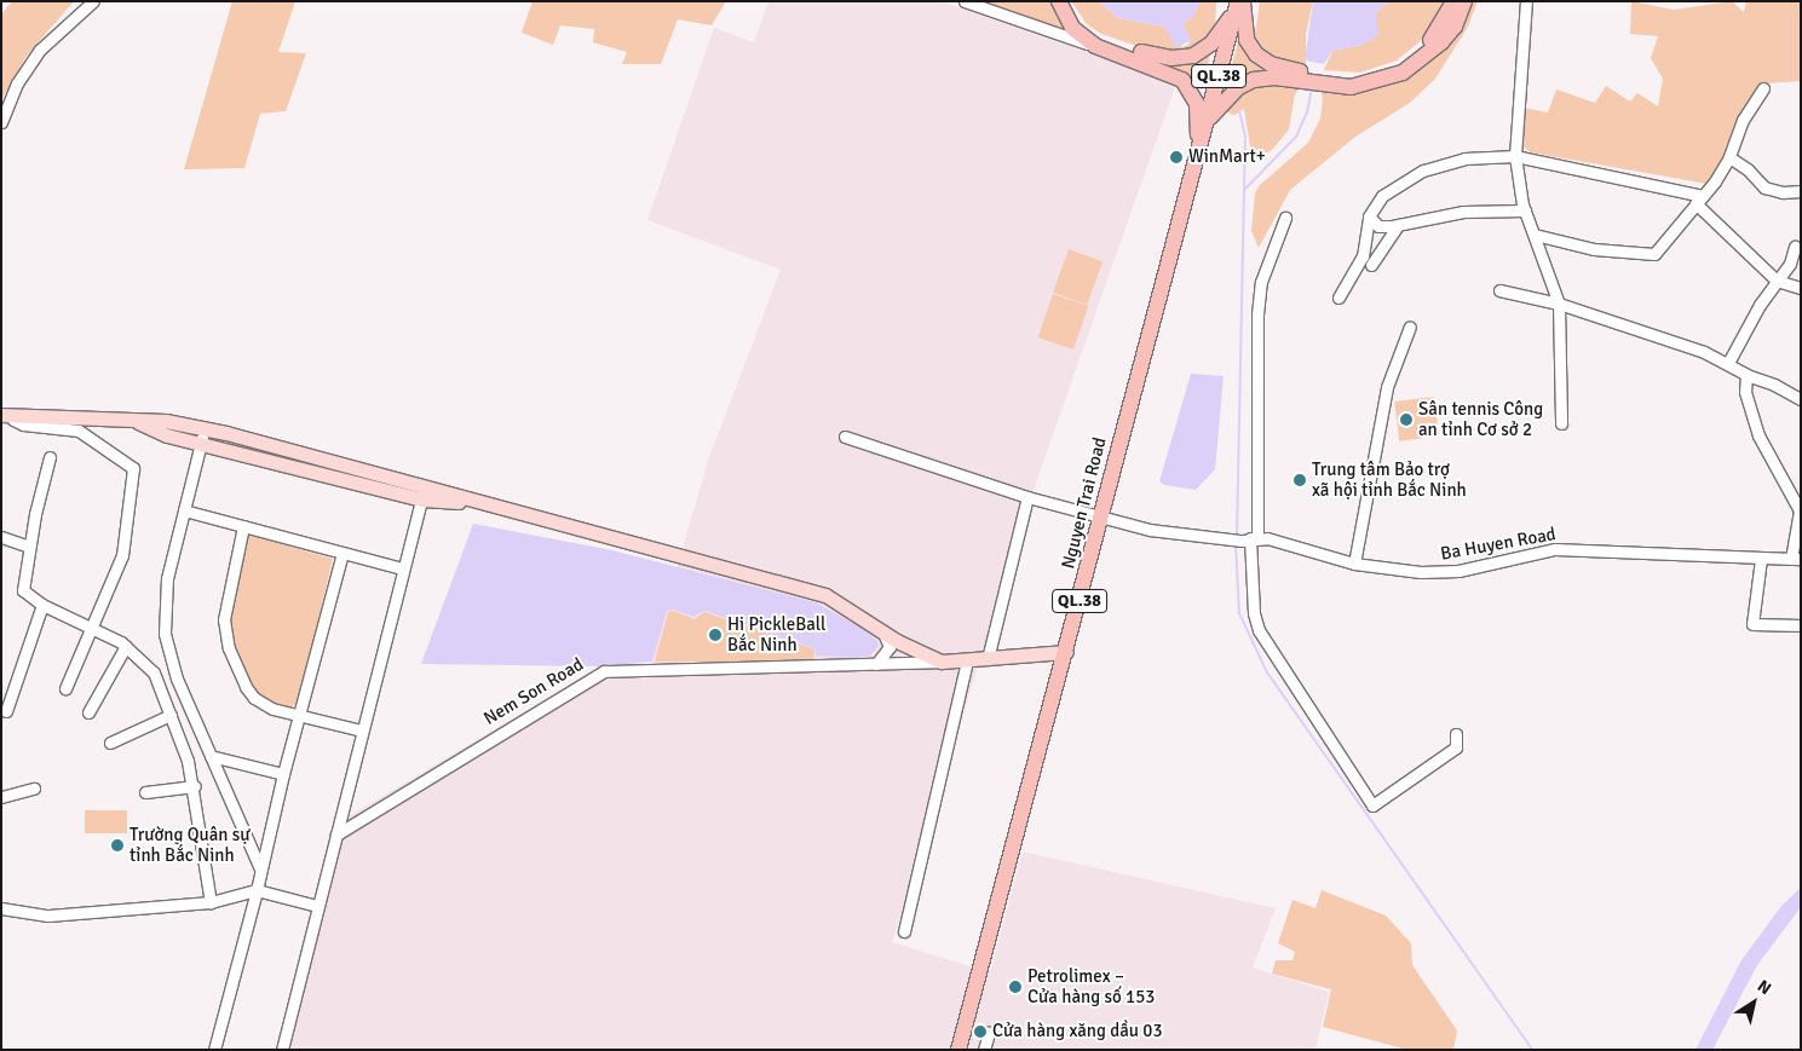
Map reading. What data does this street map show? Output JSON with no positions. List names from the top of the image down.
{
  "streets": {
    "highway": ["QL.38", "Nguyen Trai Road"],
    "main road": ["Nem Son Road"],
    "street": ["Ba Huyen Road"]
  },
  "crossings": [
    ["Nguyen Trai Road", "Ba Huyen Road"],
    ["Nguyen Trai Road", "Nem Son Road"]
  ],
  "places": [
    "WinMart+",
    "Sân tennis Công an tỉnh Cơ sở 2",
    "Trung tâm Bảo trợ xã hội tỉnh Bắc Ninh",
    "Hi PickleBall Bắc Ninh",
    "Trường Quân sự tỉnh Bắc Ninh",
    "Petrolimex – Cửa hàng số 153",
    "Cửa hàng xăng dầu 03"
  ],
  "north": "top right"
}
